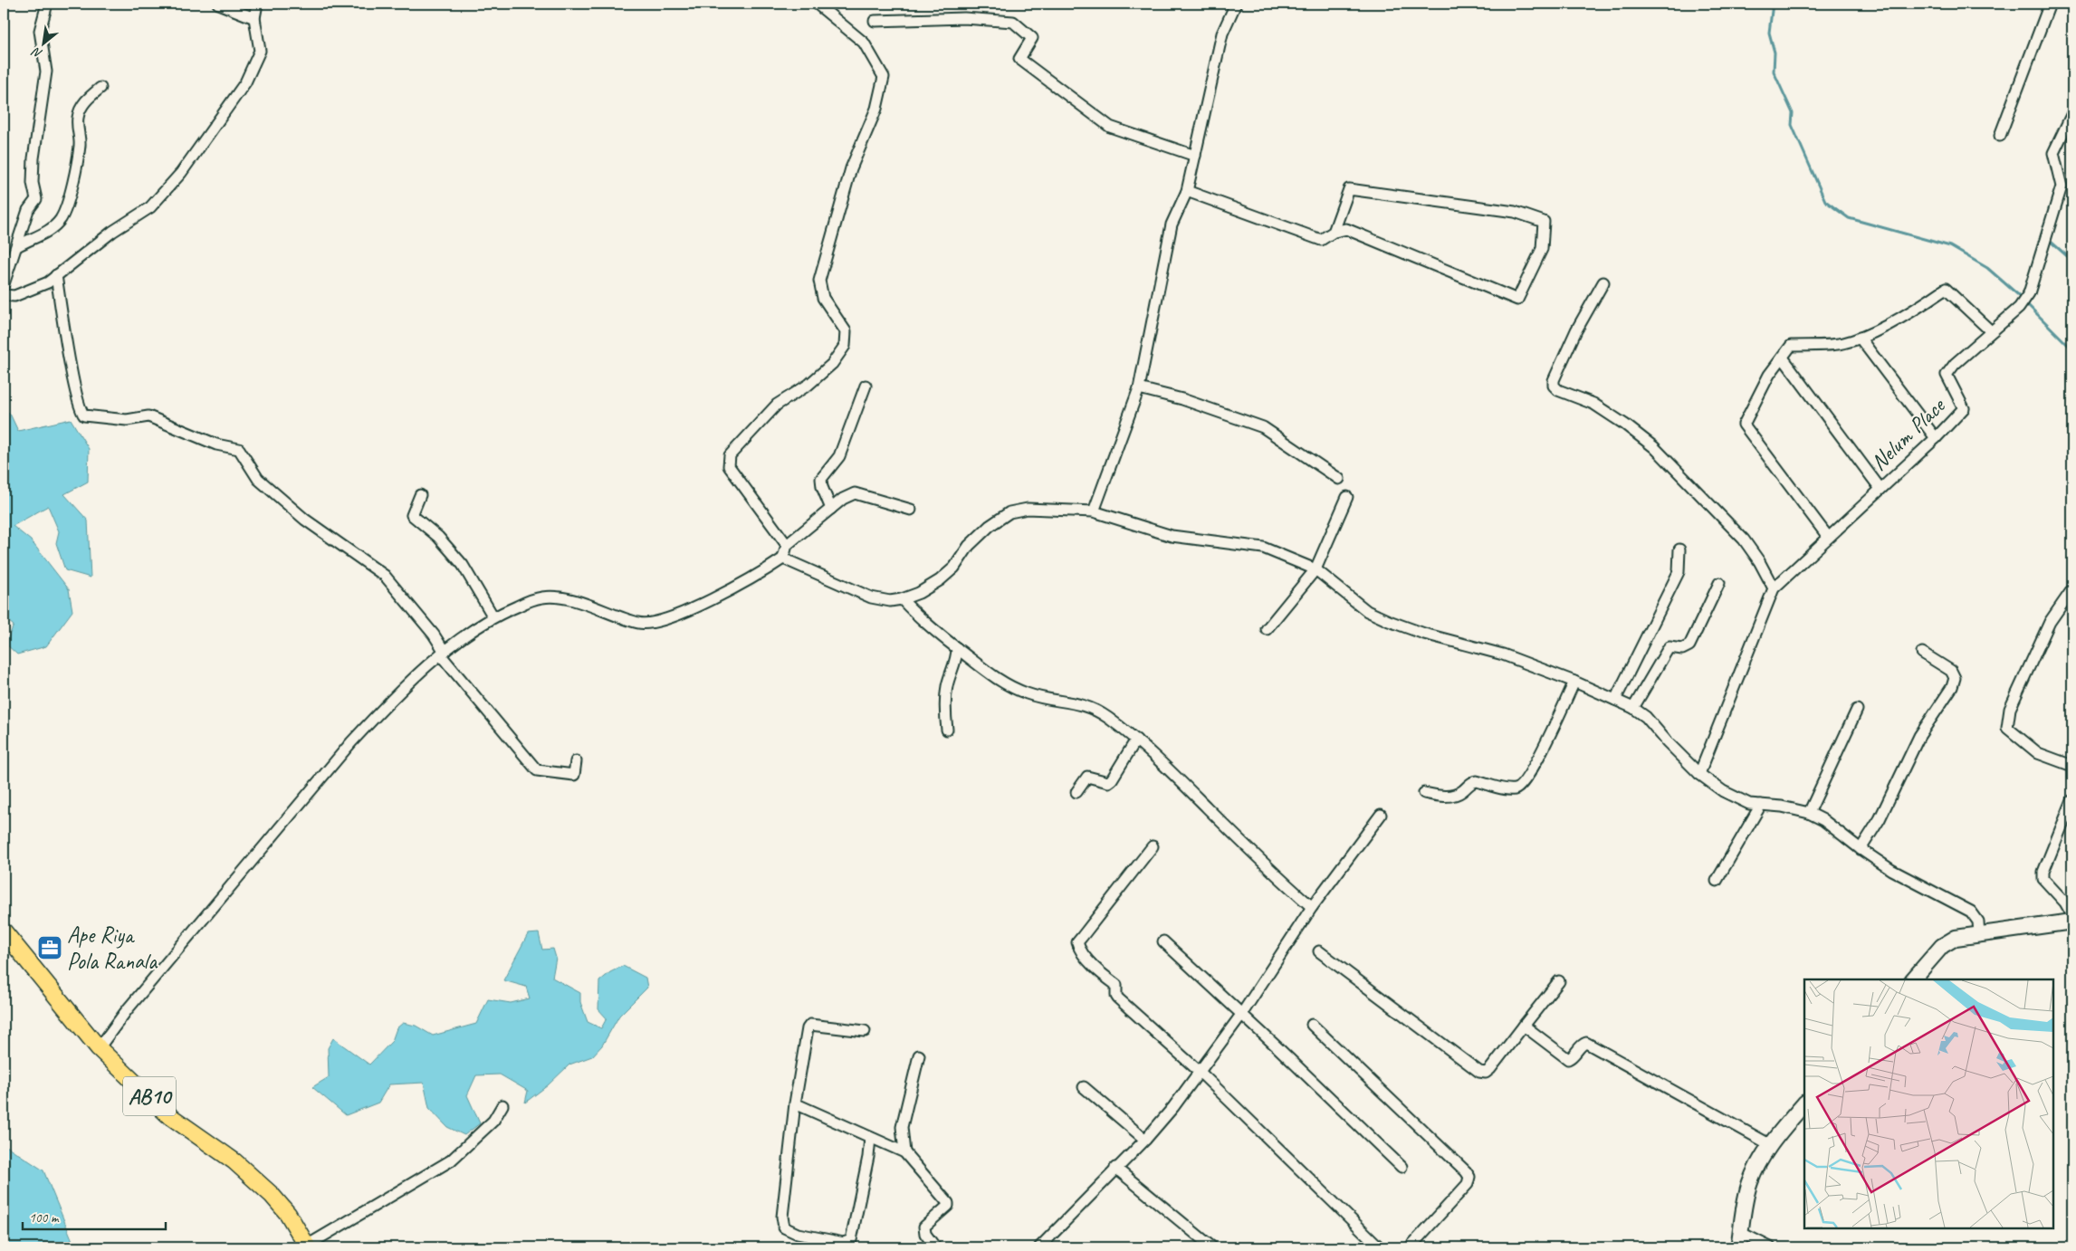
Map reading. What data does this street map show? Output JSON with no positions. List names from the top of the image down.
{
  "streets": {
    "main road": ["AB10"],
    "street": ["Nelum Place"]
  },
  "places": {
    "office": ["Ape Riya Pola Ranala"]
  },
  "scale_bar": "100 m",
  "north": "bottom left"
}
